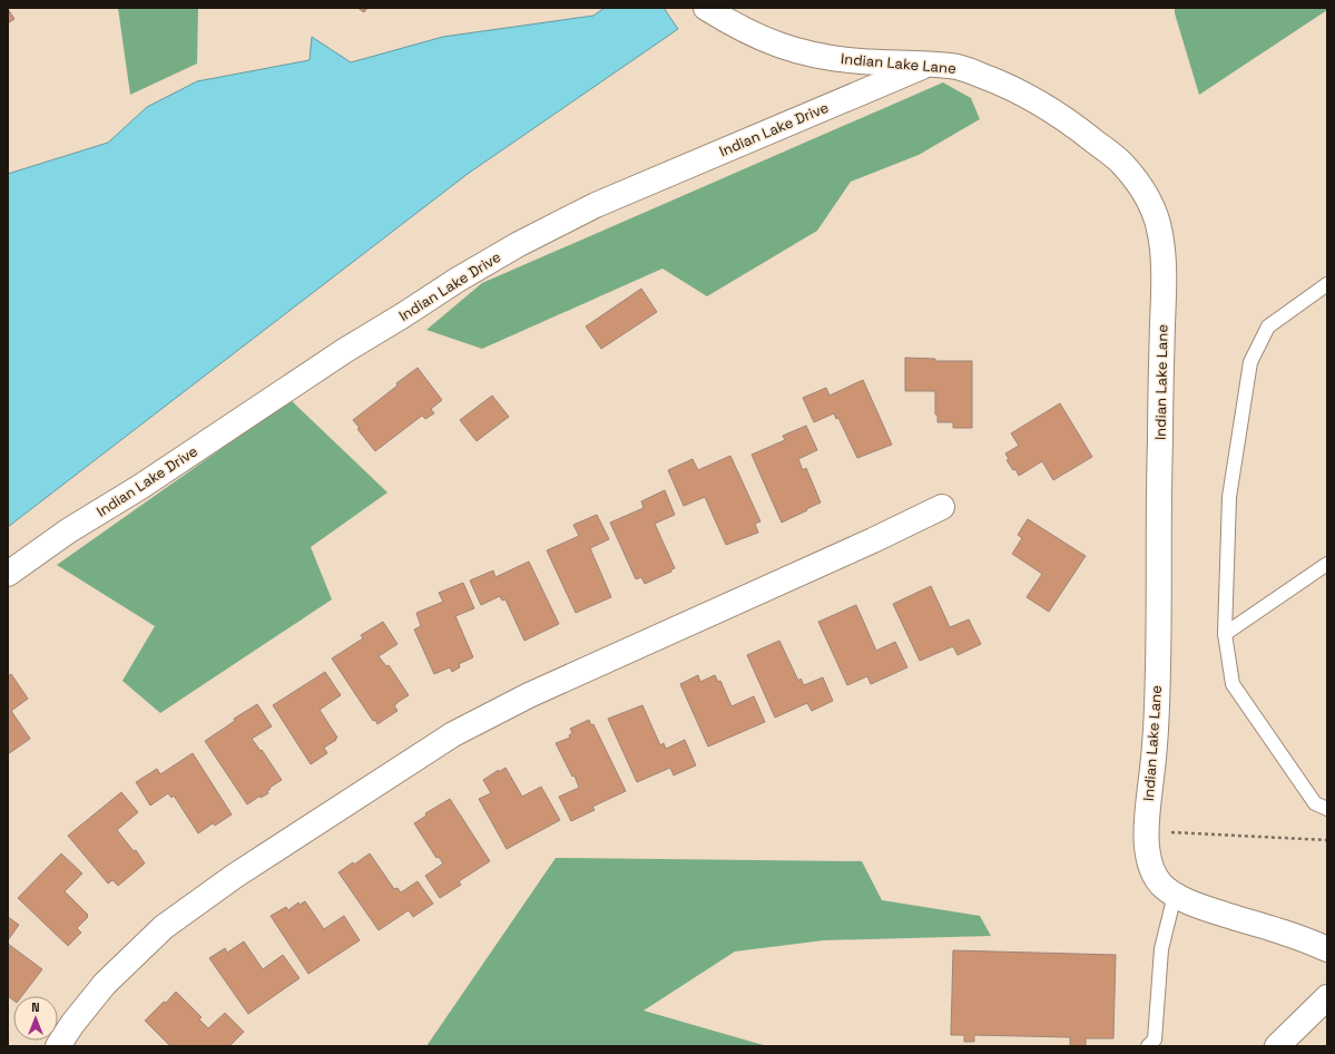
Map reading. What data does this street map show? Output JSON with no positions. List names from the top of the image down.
{
  "streets": {
    "street": ["Indian Lake Lane", "Indian Lake Drive"]
  },
  "crossings": [
    ["Indian Lake Lane", "Indian Lake Drive"]
  ],
  "north": "top"
}
